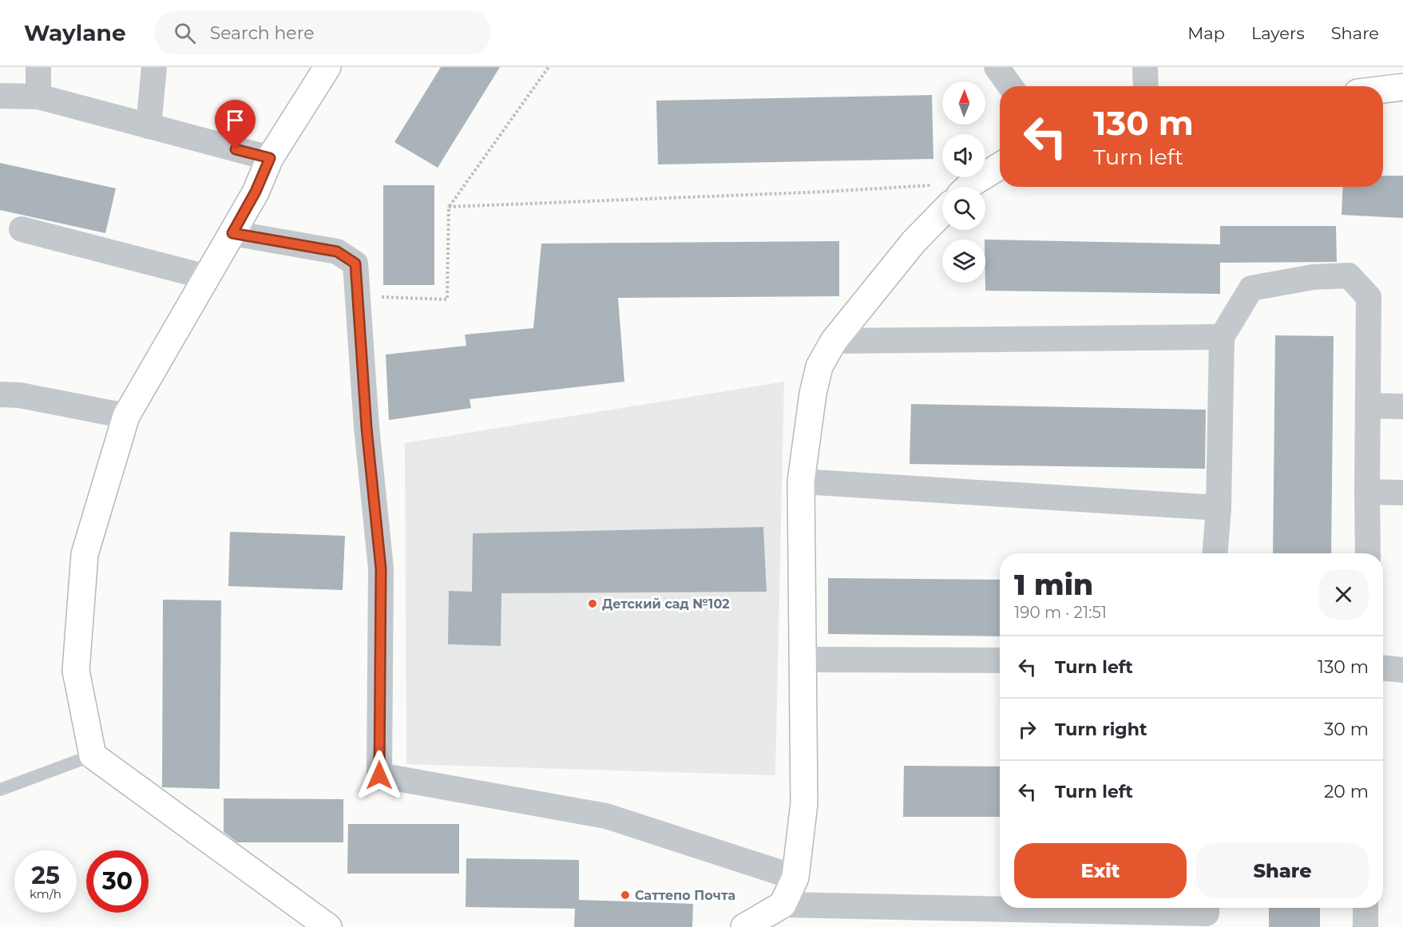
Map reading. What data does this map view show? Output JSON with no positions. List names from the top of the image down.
{
  "places": ["Детский сад №102", "Саттепо Почта"],
  "north": "top",
  "page": {
    "header": "Waylane",
    "search": "Search here",
    "nav": ["Map", "Layers", "Share"],
    "turn": ["130 m", "Turn left"],
    "heading": ["1 min", "190 m · 21:51"],
    "list": [
      {
        "name": "Turn left",
        "value": "130 m"
      },
      {
        "name": "Turn right",
        "value": "30 m"
      },
      {
        "name": "Turn left",
        "value": "20 m"
      }
    ],
    "buttons": ["Exit", "Share"],
    "speed": "25 km/h",
    "limit": "30"
  }
}
